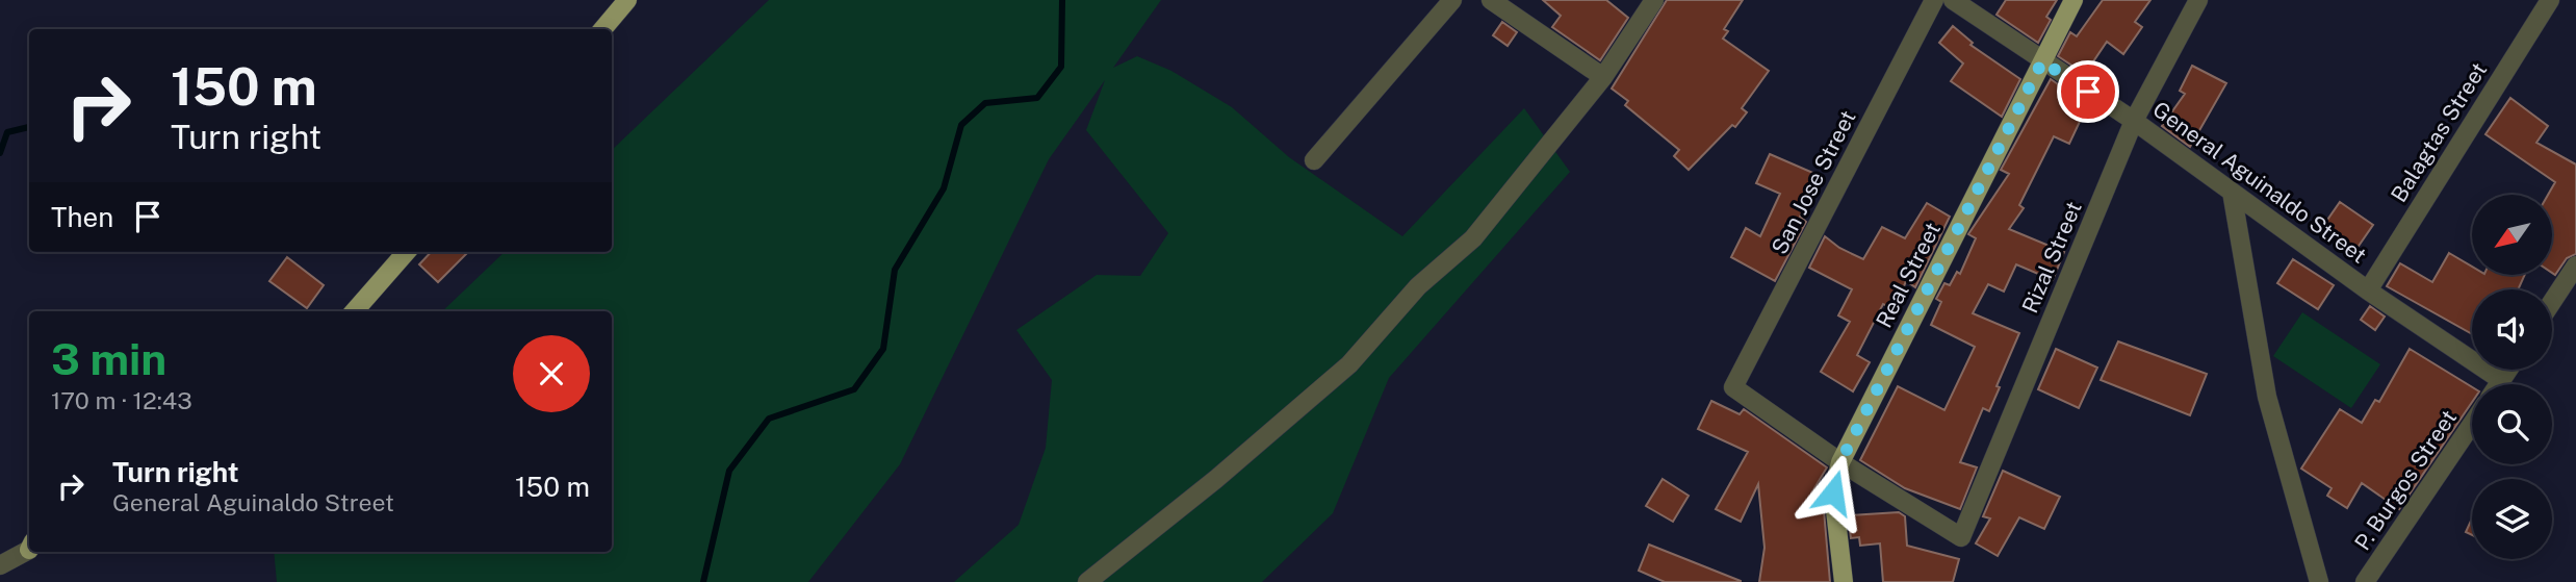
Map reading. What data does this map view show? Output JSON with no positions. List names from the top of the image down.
{
  "streets": {
    "main road": ["Real Street"],
    "street": [
      "Balagtas Street",
      "San Jose Street",
      "General Aguinaldo Street",
      "Rizal Street",
      "P. Burgos Street"
    ]
  },
  "crossings": [
    ["Balagtas Street", "General Aguinaldo Street"],
    ["San Jose Street", "Rizal Street"],
    ["San Jose Street", "Real Street"],
    ["General Aguinaldo Street", "Rizal Street"],
    ["General Aguinaldo Street", "Real Street"],
    ["Rizal Street", "Real Street"]
  ],
  "north": "bottom left",
  "page": {
    "turn": ["150 m", "Turn right"],
    "then": "Then",
    "heading": ["3 min", "170 m · 12:43"],
    "list": [
      {
        "name": "Turn right",
        "note": "General Aguinaldo Street",
        "value": "150 m"
      }
    ]
  }
}
